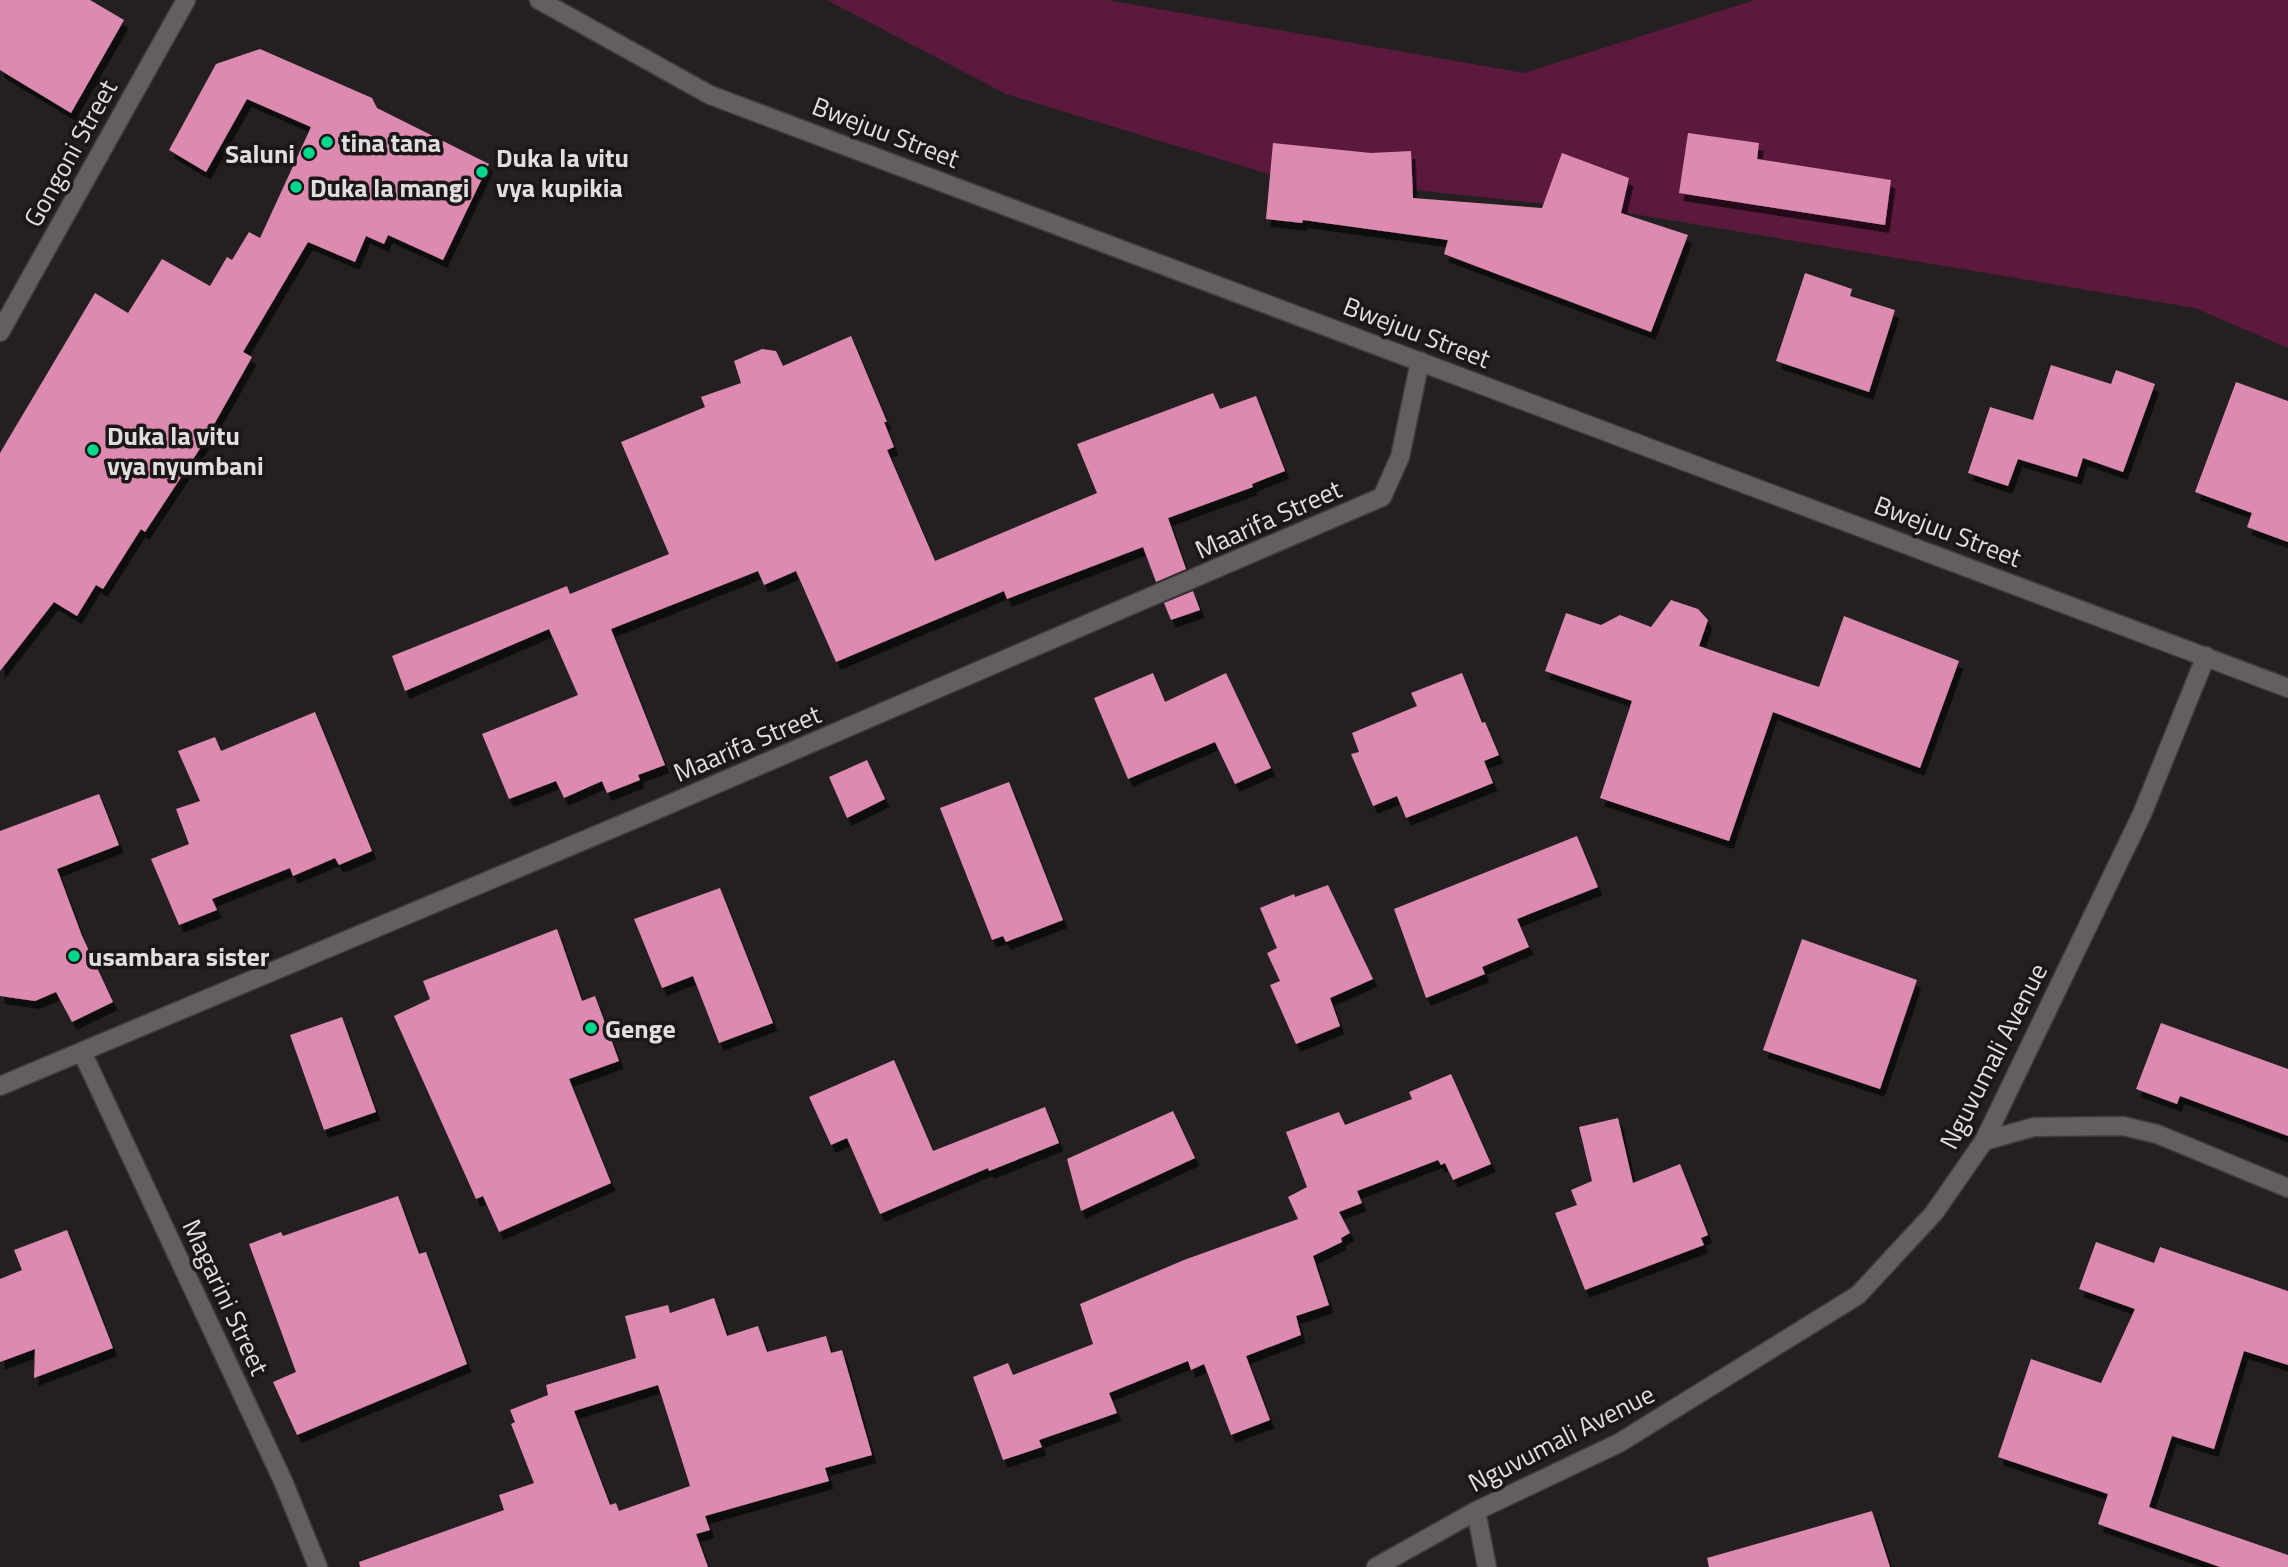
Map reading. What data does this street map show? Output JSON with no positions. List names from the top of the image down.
{
  "streets": {
    "street": [
      "Bwejuu Street",
      "Gongoni Street",
      "Maarifa Street",
      "Nguvumali Avenue",
      "Magarini Street"
    ]
  },
  "crossings": [
    ["Bwejuu Street", "Maarifa Street"],
    ["Bwejuu Street", "Nguvumali Avenue"],
    ["Maarifa Street", "Magarini Street"]
  ],
  "places": [
    "tina tana",
    "Saluni",
    "Duka la vitu vya kupikia",
    "Duka la mangi",
    "Duka la vitu vya nyumbani",
    "usambara sister",
    "Genge"
  ]
}
